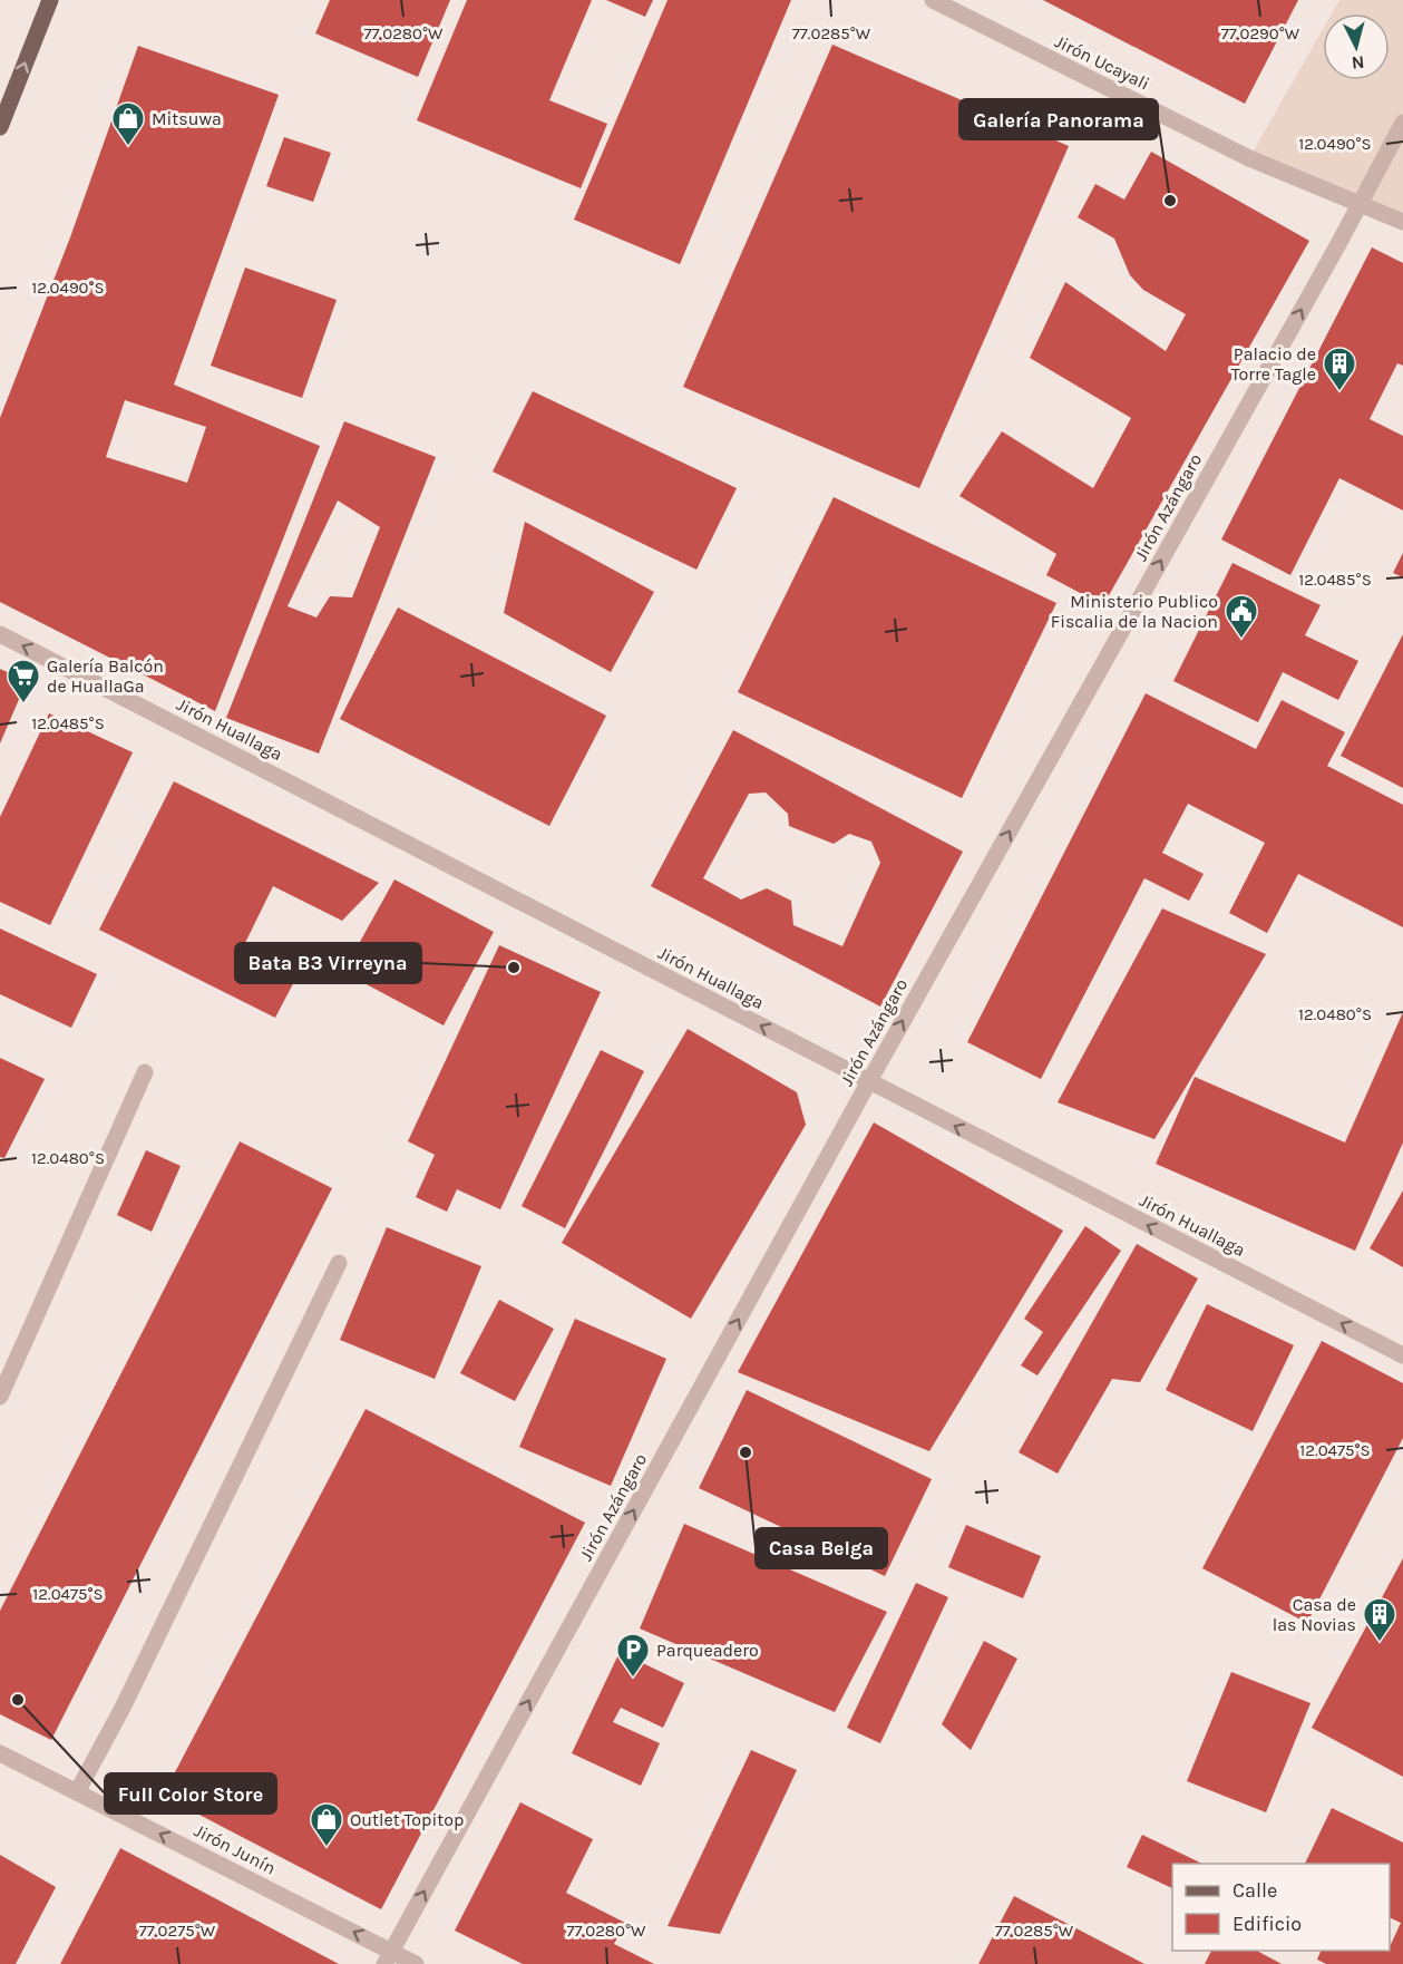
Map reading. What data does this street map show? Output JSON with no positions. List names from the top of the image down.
{
  "streets": {
    "street": [
      "Jirón Ucayali",
      "Jirón Azángaro",
      "Jirón Huallaga",
      "Jirón Junín"
    ]
  },
  "crossings": [
    ["Jirón Ucayali", "Jirón Azángaro"],
    ["Jirón Azángaro", "Jirón Huallaga"],
    ["Jirón Azángaro", "Jirón Junín"]
  ],
  "one_way": ["Jirón Azángaro", "Jirón Huallaga", "Jirón Junín"],
  "places": {
    "shop": ["Mitsuwa", "Outlet Topitop"],
    "other": [
      "Galería Panorama",
      "Bata B3 Virreyna",
      "Casa Belga",
      "Full Color Store"
    ],
    "building": ["Palacio de Torre Tagle", "Casa de las Novias"],
    "public building": ["Ministerio Publico Fiscalia de la Nacion"],
    "supermarket": ["Galería Balcón de HuallaGa"],
    "parking": ["Parqueadero"]
  },
  "legend": ["Calle", "Edificio"],
  "north": "bottom",
  "coordinates": [
    "77.0280°W",
    "77.0285°W",
    "77.0290°W",
    "12.0490°S",
    "12.0485°S",
    "12.0480°S",
    "12.0475°S",
    "77.0275°W"
  ]
}
